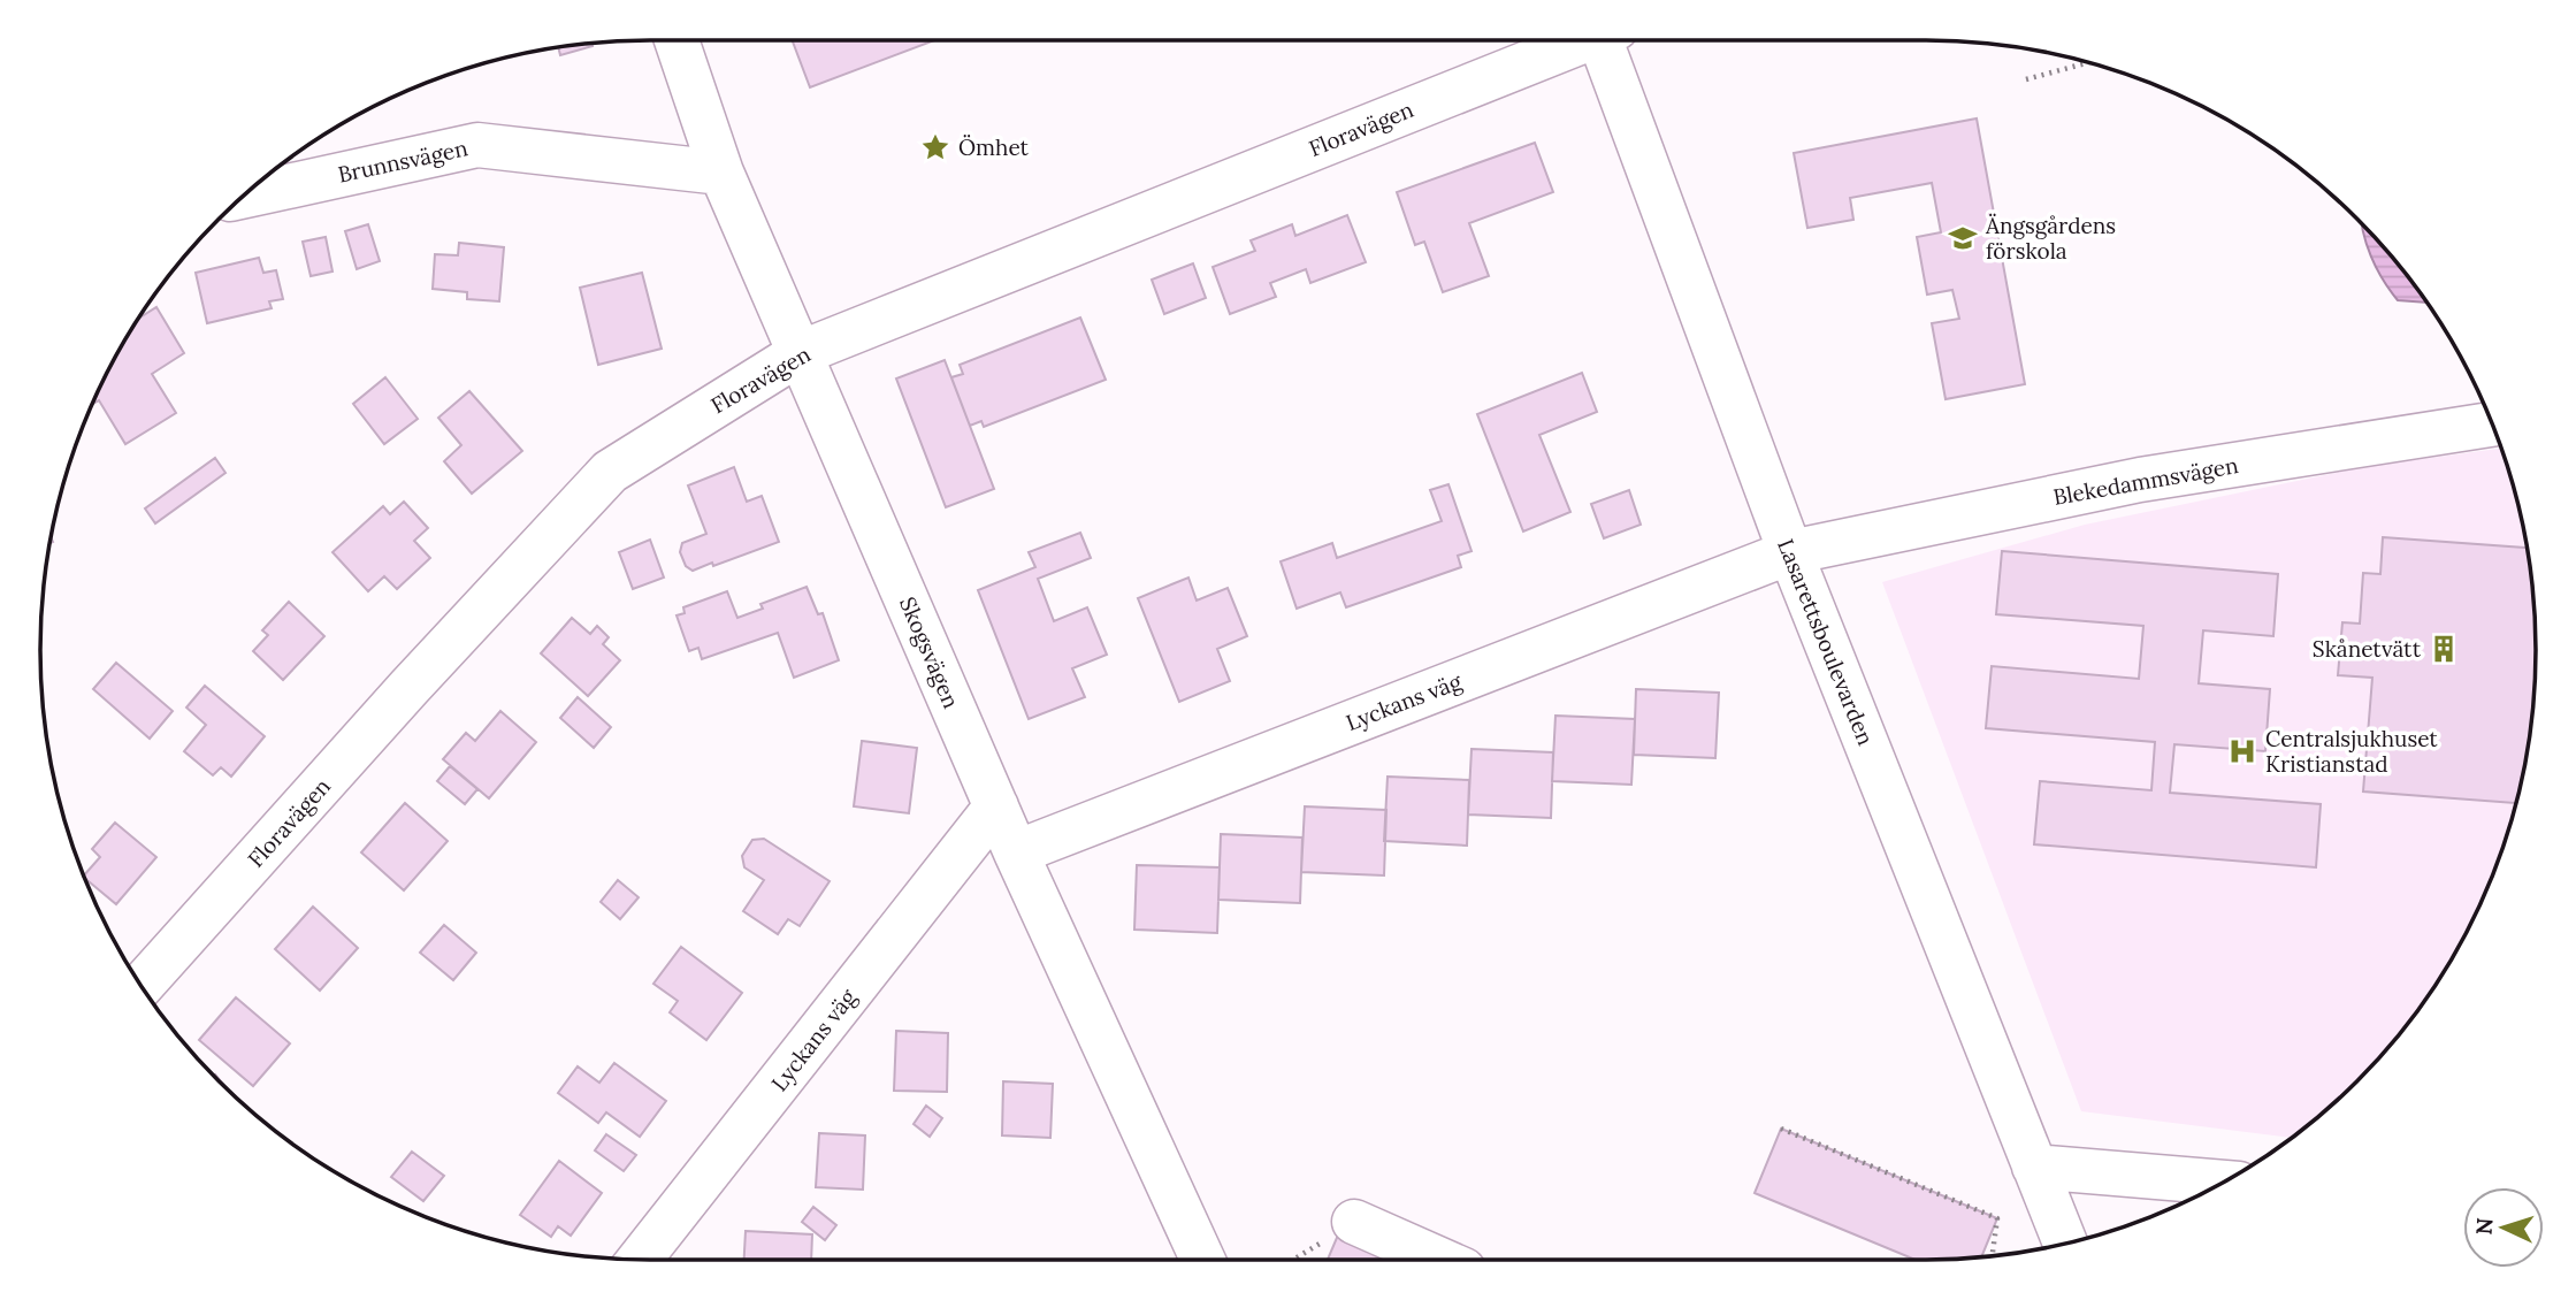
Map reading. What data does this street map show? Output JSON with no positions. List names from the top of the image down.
{
  "streets": {
    "street": [
      "Floravägen",
      "Brunnsvägen",
      "Blekedammsvägen",
      "Lasarettsboulevarden",
      "Skogsvägen",
      "Lyckans väg"
    ]
  },
  "crossings": [
    ["Floravägen", "Skogsvägen"],
    ["Brunnsvägen", "Skogsvägen"],
    ["Blekedammsvägen", "Lasarettsboulevarden"],
    ["Blekedammsvägen", "Lyckans väg"],
    ["Lasarettsboulevarden", "Lyckans väg"],
    ["Skogsvägen", "Lyckans väg"]
  ],
  "places": {
    "place": ["Ömhet"],
    "school or university": ["Ängsgårdens förskola"],
    "building": ["Skånetvätt"],
    "hospital": ["Centralsjukhuset Kristianstad"]
  },
  "north": "left"
}
